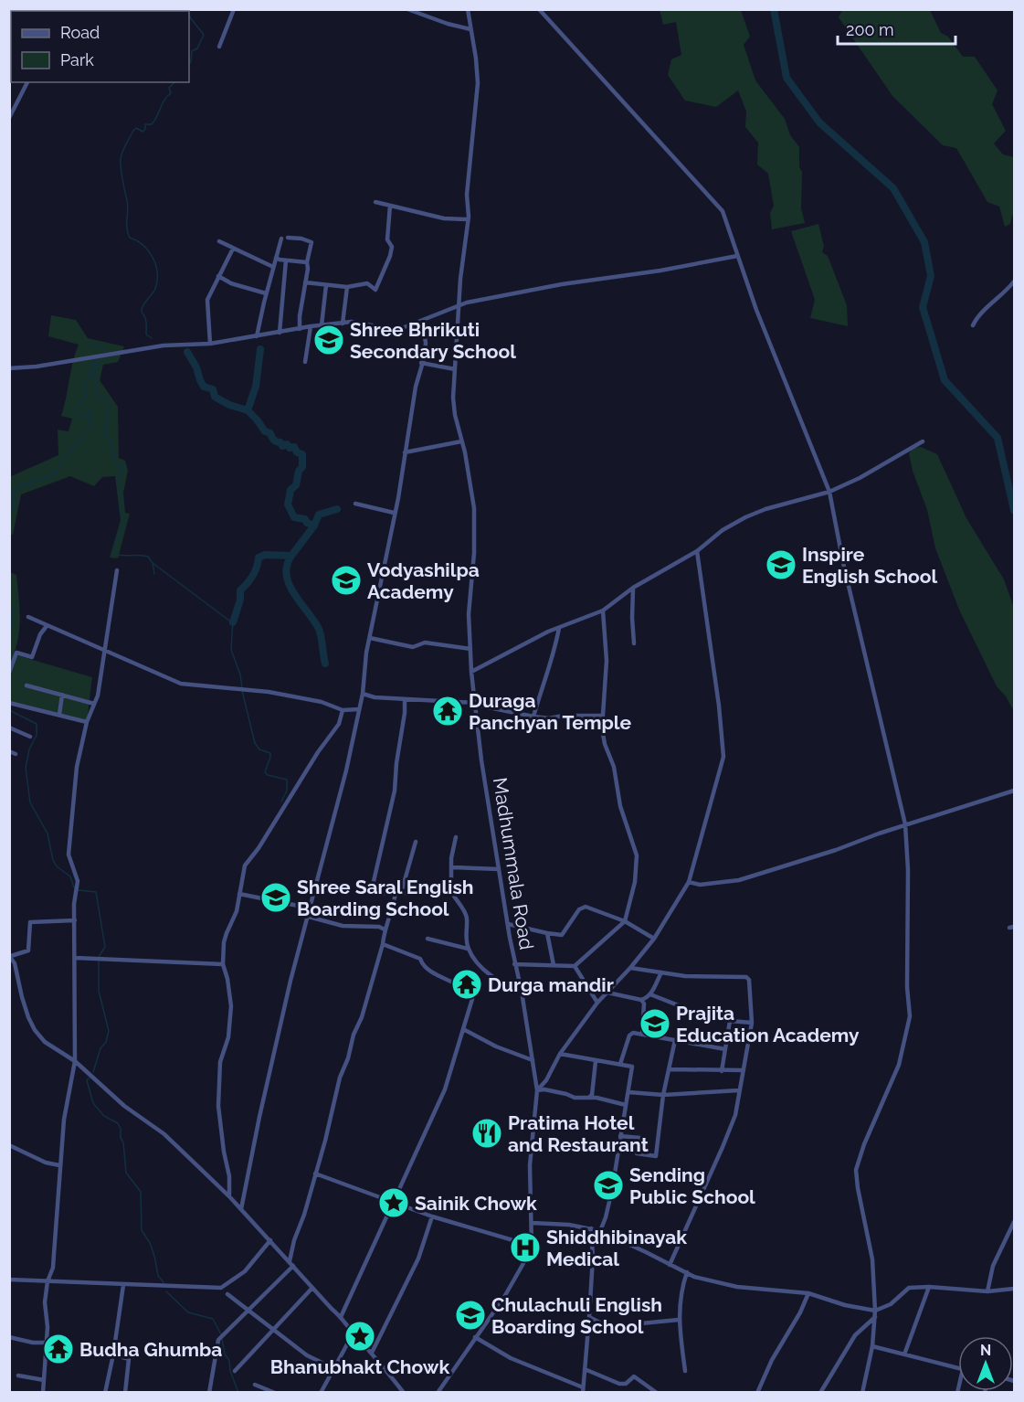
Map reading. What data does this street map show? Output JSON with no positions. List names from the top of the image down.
{
  "streets": {
    "street": ["Madhummala Road"]
  },
  "places": {
    "school or university": [
      "Shree Bhrikuti Secondary School",
      "Inspire English School",
      "Vodyashilpa Academy",
      "Shree Saral English Boarding School",
      "Prajita Education Academy",
      "Sending Public School",
      "Chulachuli English Boarding School"
    ],
    "temple": ["Duraga Panchyan Temple", "Durga mandir", "Budha Ghumba"],
    "restaurant": ["Pratima Hotel and Restaurant"],
    "place": ["Sainik Chowk", "Bhanubhakt Chowk"],
    "hospital": ["Shiddhibinayak Medical"]
  },
  "legend": ["Road", "Park"],
  "scale_bar": "200 m",
  "north": "top"
}
